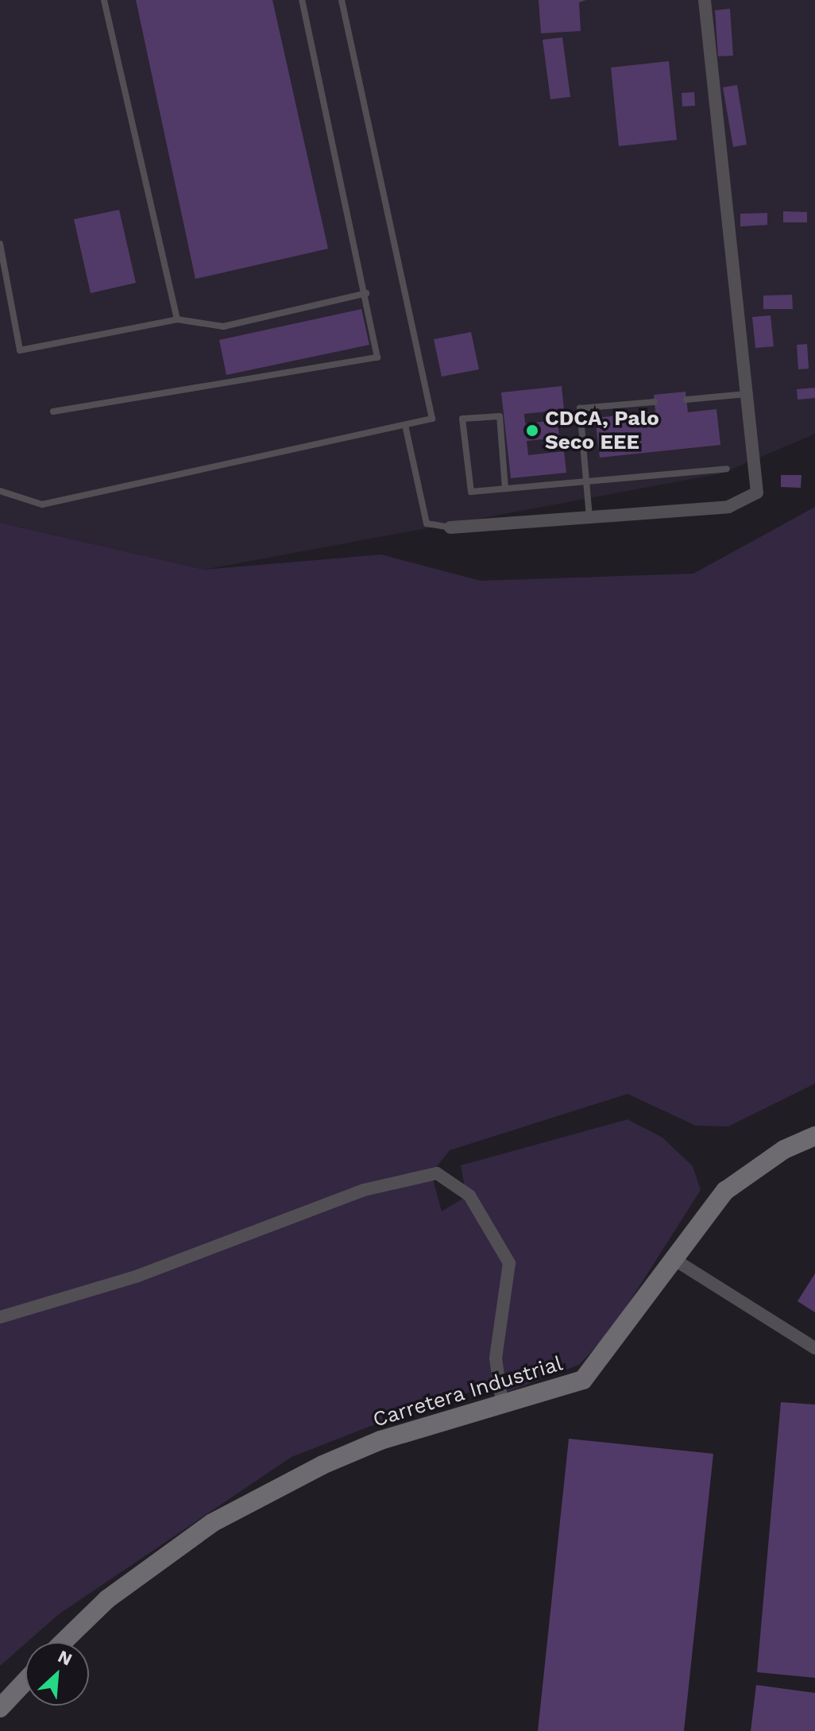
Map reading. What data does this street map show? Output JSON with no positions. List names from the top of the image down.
{
  "streets": {
    "street": ["Carretera Industrial"]
  },
  "places": ["CDCA, Palo Seco EEE"],
  "north": "top right"
}
